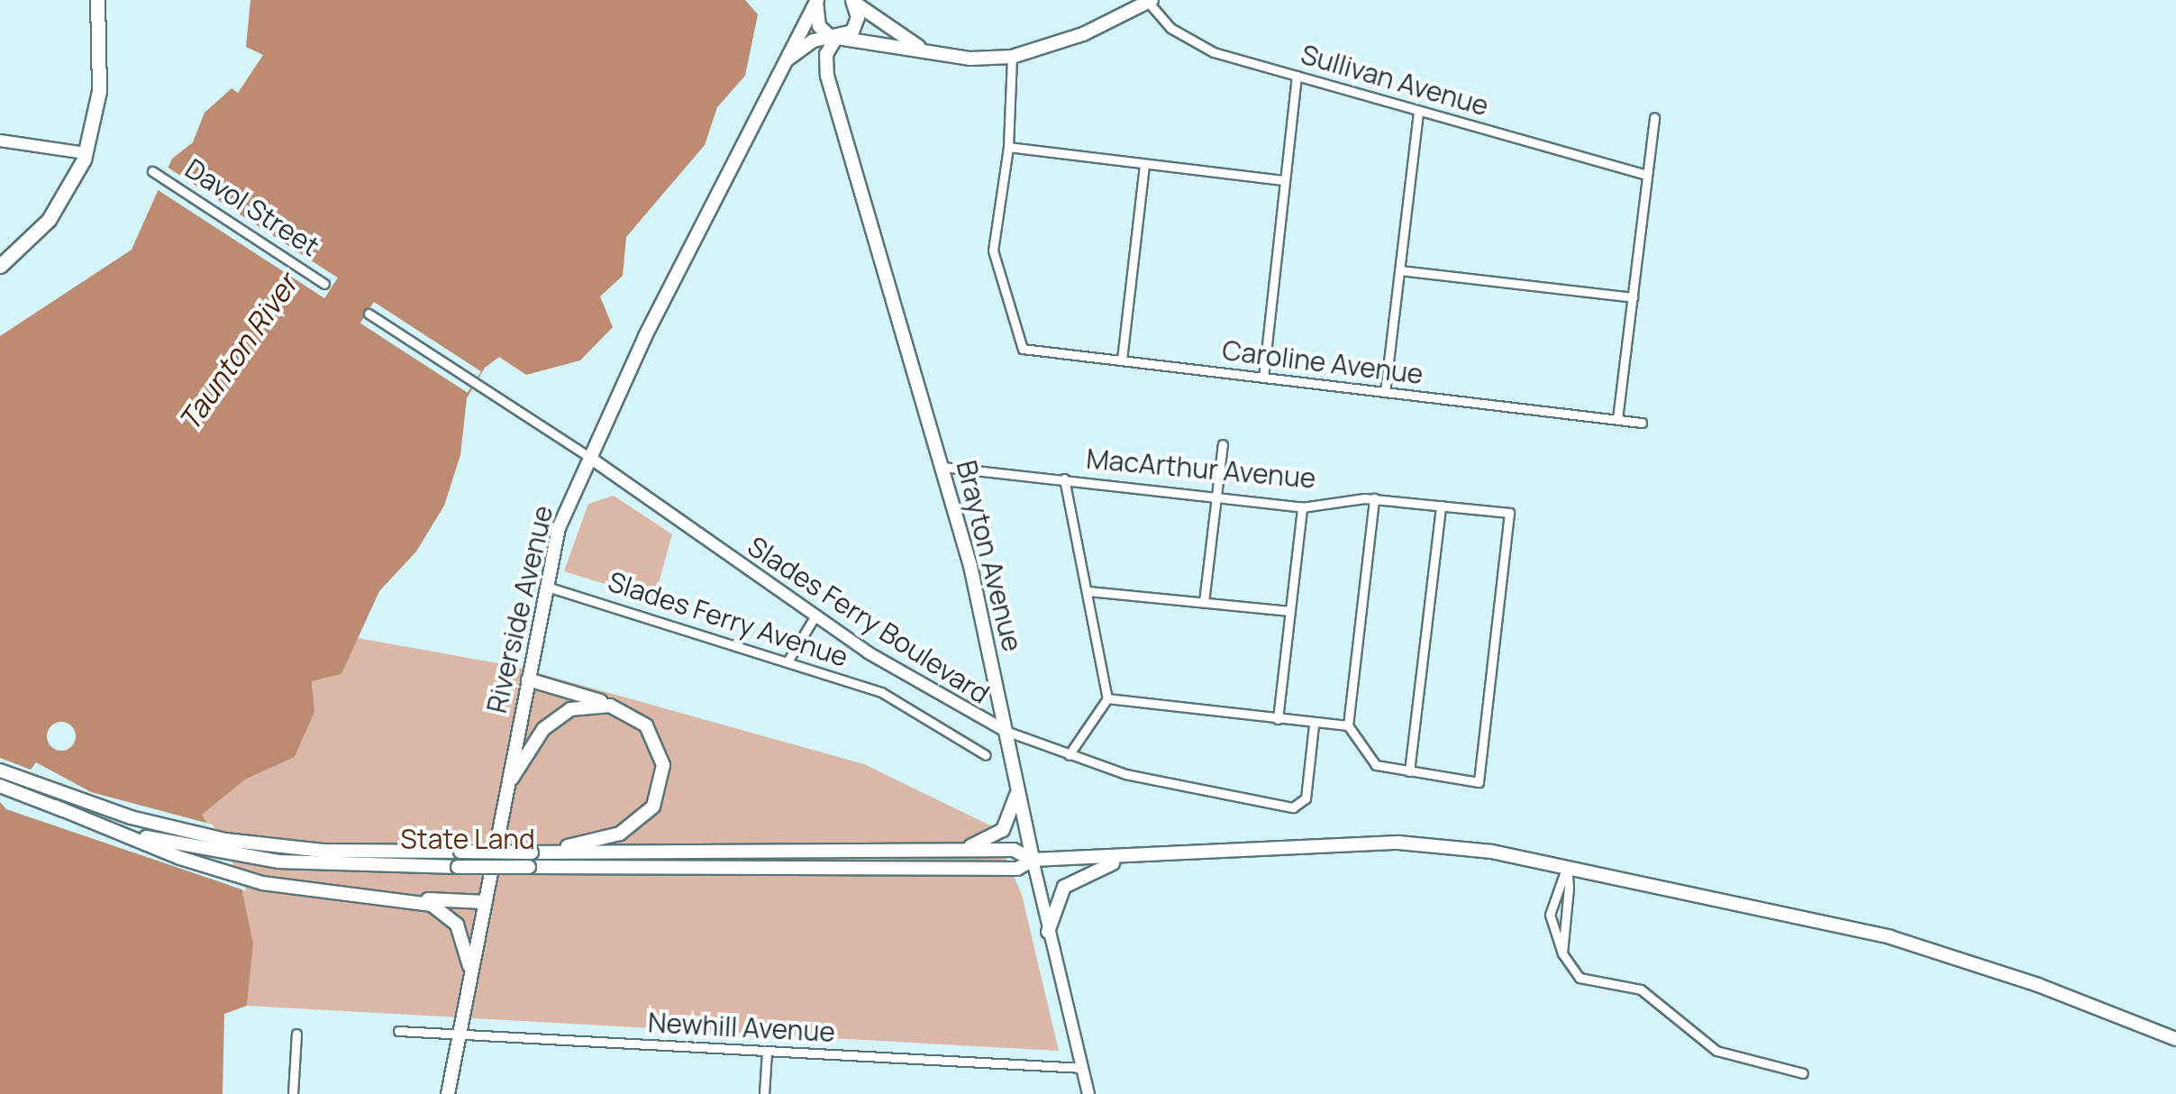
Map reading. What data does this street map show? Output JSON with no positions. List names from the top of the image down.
{
  "streets": {
    "main road": ["Brayton Avenue", "Riverside Avenue", "Slades Ferry Boulevard"],
    "street": [
      "Sullivan Avenue",
      "Davol Street",
      "Caroline Avenue",
      "MacArthur Avenue",
      "Slades Ferry Avenue",
      "Newhill Avenue"
    ]
  },
  "crossings": [
    ["MacArthur Avenue", "Brayton Avenue"],
    ["Brayton Avenue", "Riverside Avenue"],
    ["Brayton Avenue", "Slades Ferry Boulevard"],
    ["Brayton Avenue", "Newhill Avenue"],
    ["Riverside Avenue", "Slades Ferry Avenue"],
    ["Riverside Avenue", "Slades Ferry Boulevard"],
    ["Riverside Avenue", "Newhill Avenue"]
  ],
  "water": ["Taunton River"],
  "parks": ["State Land"]
}
